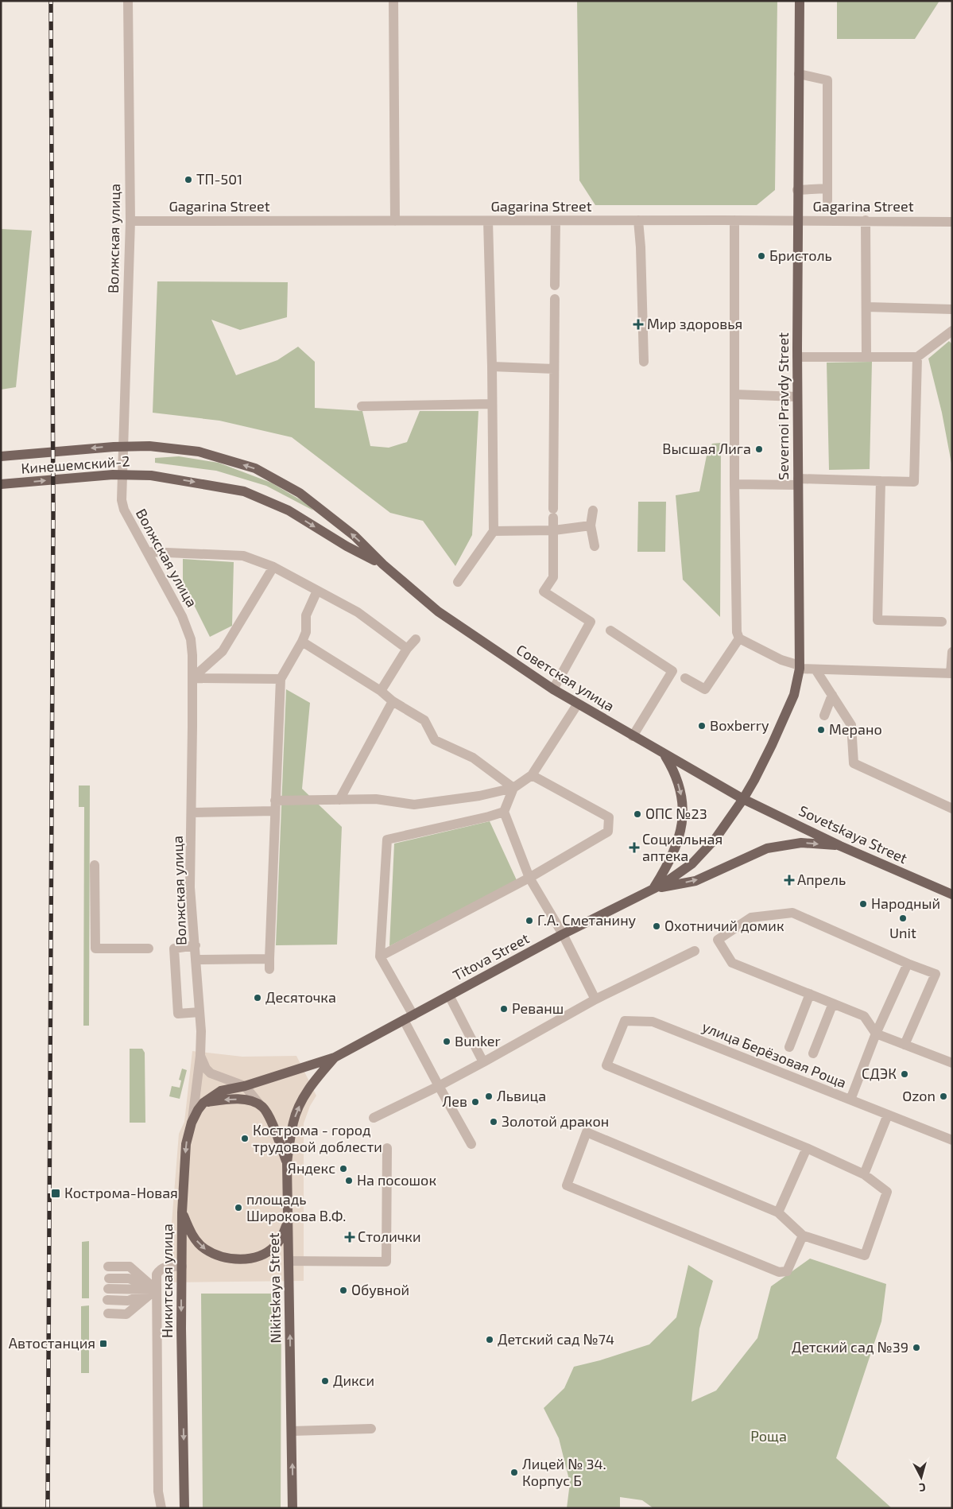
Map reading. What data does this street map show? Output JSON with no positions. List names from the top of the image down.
{
  "streets": {
    "main road": [
      "Severnoi Pravdy Street",
      "Кинешемский-2",
      "Советская улица",
      "Sovetskaya Street",
      "Titova Street",
      "Никитская улица",
      "Nikitskaya Street"
    ],
    "street": ["Gagarina Street", "Волжская улица", "улица Берёзовая Роща"]
  },
  "crossings": [
    ["Gagarina Street", "Волжская улица"],
    ["Gagarina Street", "Severnoi Pravdy Street"],
    ["Волжская улица", "Никитская улица"],
    ["Волжская улица", "Nikitskaya Street"],
    ["Severnoi Pravdy Street", "Советская улица"],
    ["Severnoi Pravdy Street", "Sovetskaya Street"],
    ["Severnoi Pravdy Street", "Titova Street"],
    ["Кинешемский-2", "Советская улица"],
    ["Советская улица", "Sovetskaya Street"],
    ["Советская улица", "Titova Street"],
    ["Sovetskaya Street", "Titova Street"],
    ["Titova Street", "Никитская улица"],
    ["Titova Street", "Nikitskaya Street"],
    ["Никитская улица", "Nikitskaya Street"]
  ],
  "one_way": ["Никитская улица", "Nikitskaya Street"],
  "parks": ["Роща"],
  "places": {
    "other": [
      "ТП-501",
      "Бристоль",
      "Высшая Лига",
      "Boxberry",
      "Мерано",
      "ОПС №23",
      "Народный",
      "Unit",
      "Г.А. Сметанину",
      "Охотничий домик",
      "Десяточка",
      "Реванш",
      "Bunker",
      "СДЭК",
      "Львица",
      "Ozon",
      "Лев",
      "Золотой дракон",
      "Кострома - город трудовой доблести",
      "Яндекс",
      "На посошок",
      "площадь Широкова В.Ф.",
      "Обувной",
      "Детский сад №74",
      "Детский сад №39",
      "Дикси",
      "Лицей № 34. Корпус Б"
    ],
    "health": [
      "Мир здоровья",
      "Социальная аптека",
      "Апрель",
      "Столички"
    ],
    "transit": ["Кострома-Новая", "Автостанция"]
  },
  "north": "bottom"
}
